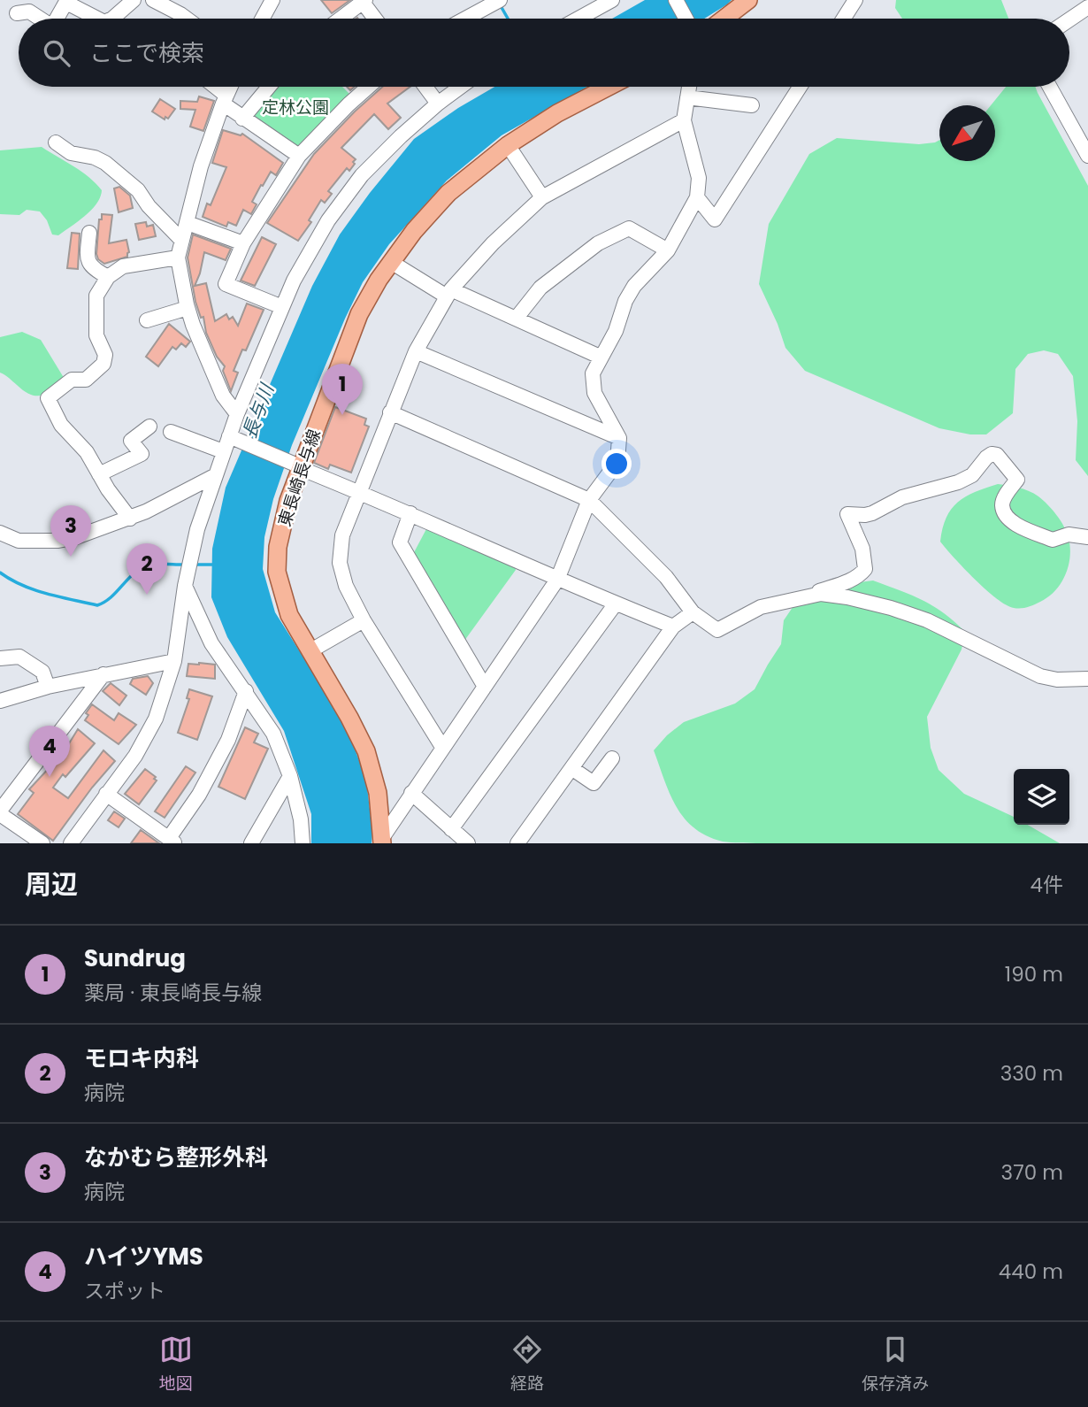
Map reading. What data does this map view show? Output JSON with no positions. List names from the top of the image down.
{
  "streets": {
    "main road": ["東長崎長与線"]
  },
  "water": ["長与川"],
  "parks": ["定林公園"],
  "north": "bottom left",
  "page": {
    "search": "ここで検索",
    "pins": [
      "1",
      "3",
      "2",
      "4"
    ],
    "heading": ["周辺", "4件"],
    "list": [
      {
        "mark": "1",
        "name": "Sundrug",
        "note": "薬局 · 東長崎長与線",
        "value": "190 m"
      },
      {
        "mark": "2",
        "name": "モロキ内科",
        "note": "病院",
        "value": "330 m"
      },
      {
        "mark": "3",
        "name": "なかむら整形外科",
        "note": "病院",
        "value": "370 m"
      },
      {
        "mark": "4",
        "name": "ハイツYMS",
        "note": "スポット",
        "value": "440 m"
      }
    ],
    "nav": ["地図", "経路", "保存済み"]
  }
}
